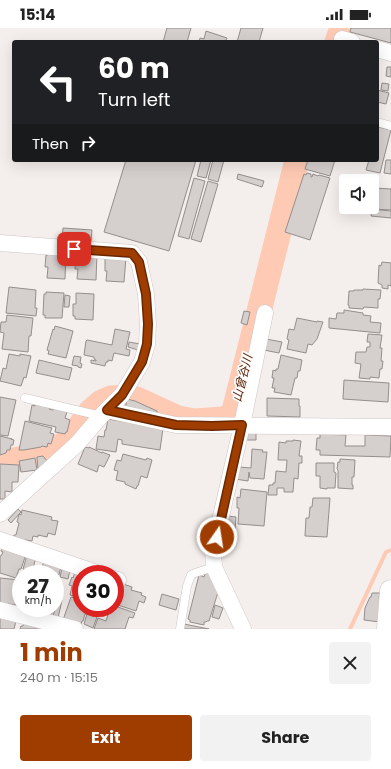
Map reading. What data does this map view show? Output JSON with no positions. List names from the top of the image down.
{
  "water": ["山曾谷川"],
  "page": {
    "status": "15:14",
    "turn": ["60 m", "Turn left"],
    "then": "Then",
    "speed": "27 km/h",
    "limit": "30",
    "heading": ["1 min", "240 m · 15:15"],
    "buttons": ["Exit", "Share"]
  }
}
